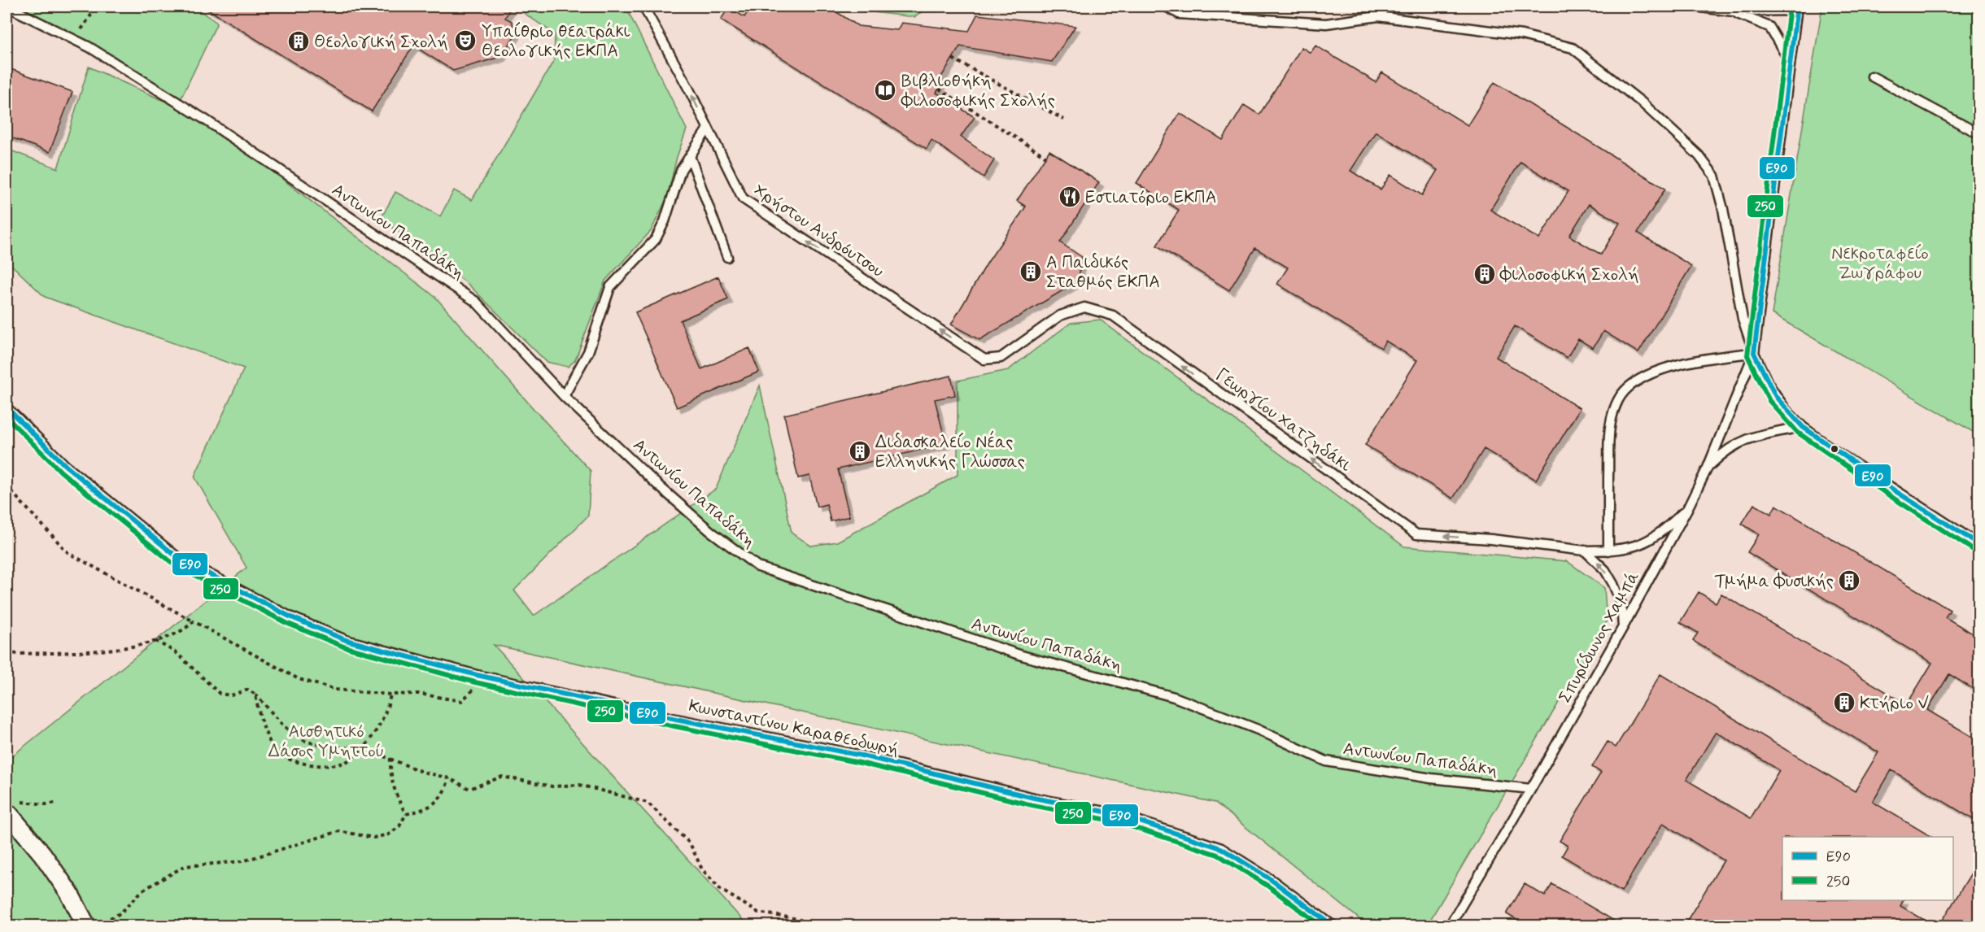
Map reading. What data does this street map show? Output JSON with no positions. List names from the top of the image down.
{
  "streets": {
    "lane": [
      "Χρήστου Ανδρόυτσου",
      "Αντωνίου Παπαδάκη",
      "Γεωργίου Χατζηδάκι",
      "Σπυρίδωνος Χαμπά",
      "Κωνσταντίνου Καραθεοδωρή"
    ]
  },
  "crossings": [
    ["Χρήστου Ανδρόυτσου", "Γεωργίου Χατζηδάκι"],
    ["Αντωνίου Παπαδάκη", "Σπυρίδωνος Χαμπά"],
    ["Γεωργίου Χατζηδάκι", "Σπυρίδωνος Χαμπά"]
  ],
  "one_way": ["Χρήστου Ανδρόυτσου", "Γεωργίου Χατζηδάκι"],
  "parks": ["Νεκροταφείο Ζωγράφου", "Αισθητικό Δάσος Υμηττού"],
  "places": {
    "theatre": ["Υπαίθριο θεατράκι Θεολογικής ΕΚΠΑ"],
    "building": [
      "Θεολογική Σχολή",
      "Α Παιδικός Σταθμός ΕΚΠΑ",
      "Φιλοσοφική Σχολή",
      "Διδασκαλείο Νέας Ελληνικής Γλώσσας",
      "Τμήμα Φυσικής",
      "Κτήριο V"
    ],
    "library": ["Βιβλιοθήκη Φιλοσοφικής Σχολής"],
    "restaurant": ["Εστιατόριο ΕΚΠΑ"]
  },
  "lines": ["transit line Ε90", "transit line 250"],
  "legend": ["Ε90", "250"]
}
